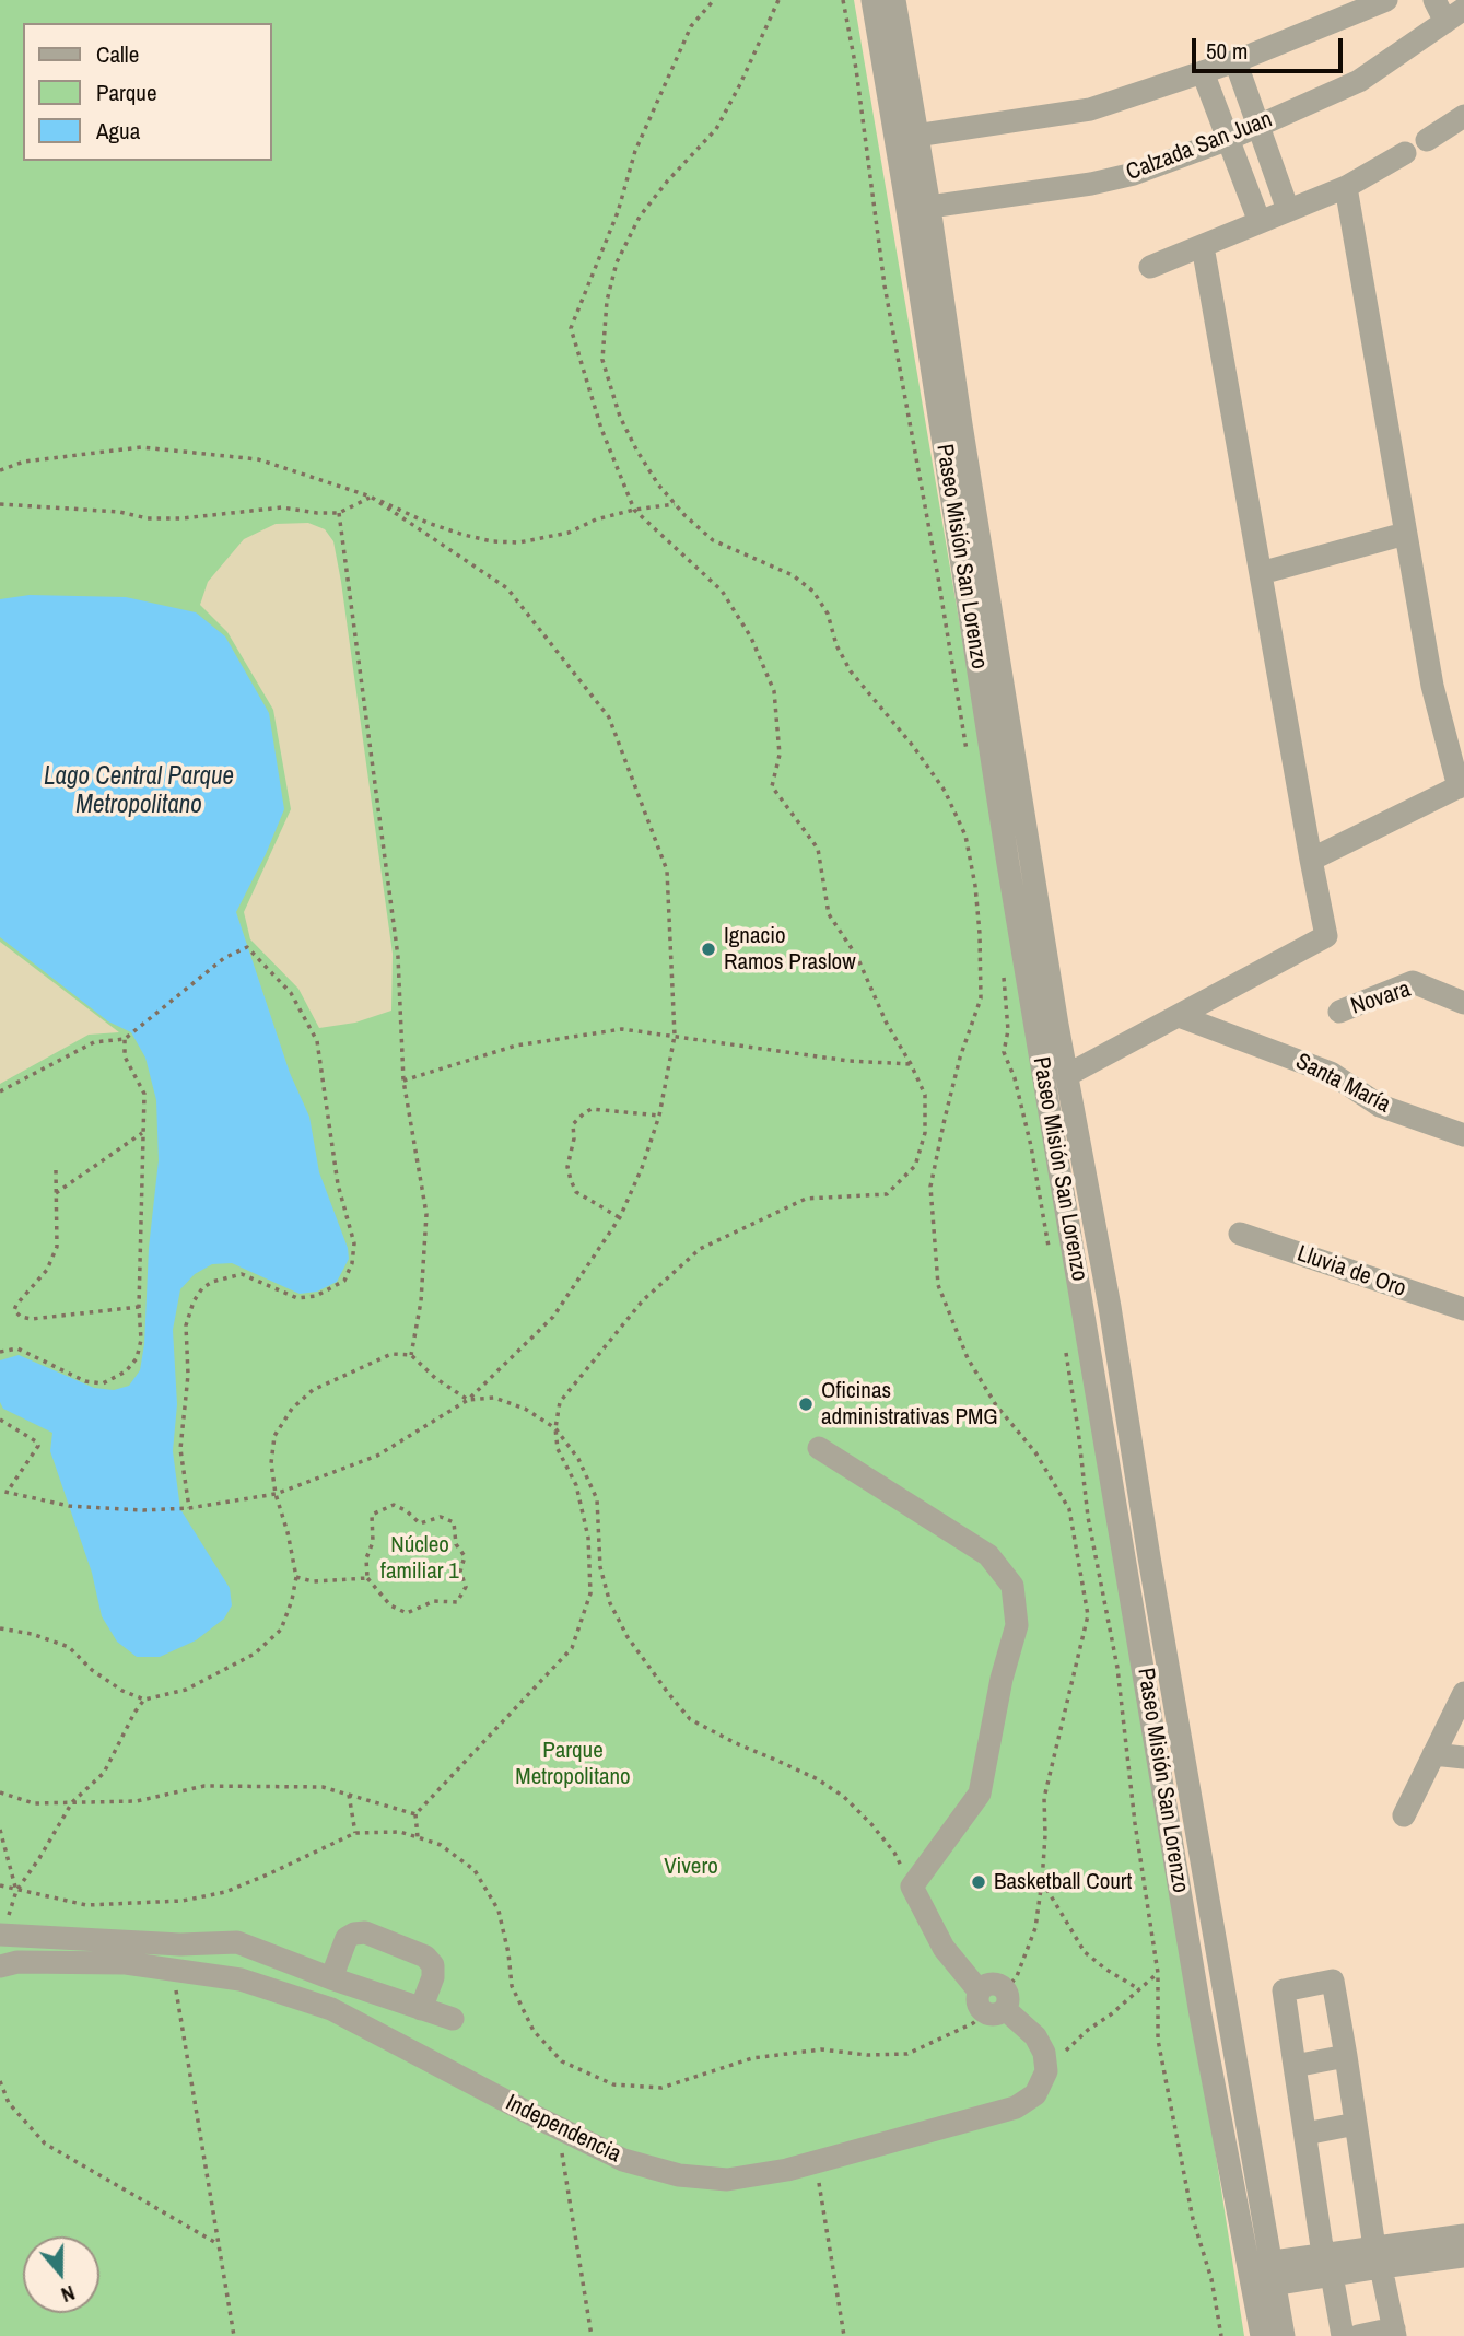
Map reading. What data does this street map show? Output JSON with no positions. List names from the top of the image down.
{
  "streets": {
    "street": [
      "Calzada San Juan",
      "Paseo Misión San Lorenzo",
      "Novara",
      "Santa María",
      "Lluvia de Oro",
      "Independencia"
    ]
  },
  "crossings": [
    ["Calzada San Juan", "Paseo Misión San Lorenzo"]
  ],
  "water": ["Lago Central Parque Metropolitano"],
  "parks": ["Núcleo familiar 1", "Parque Metropolitano", "Vivero"],
  "places": ["Ignacio Ramos Praslow", "Oficinas administrativas PMG", "Basketball Court"],
  "legend": ["Calle", "Parque", "Agua"],
  "scale_bar": "50 m",
  "north": "bottom"
}
